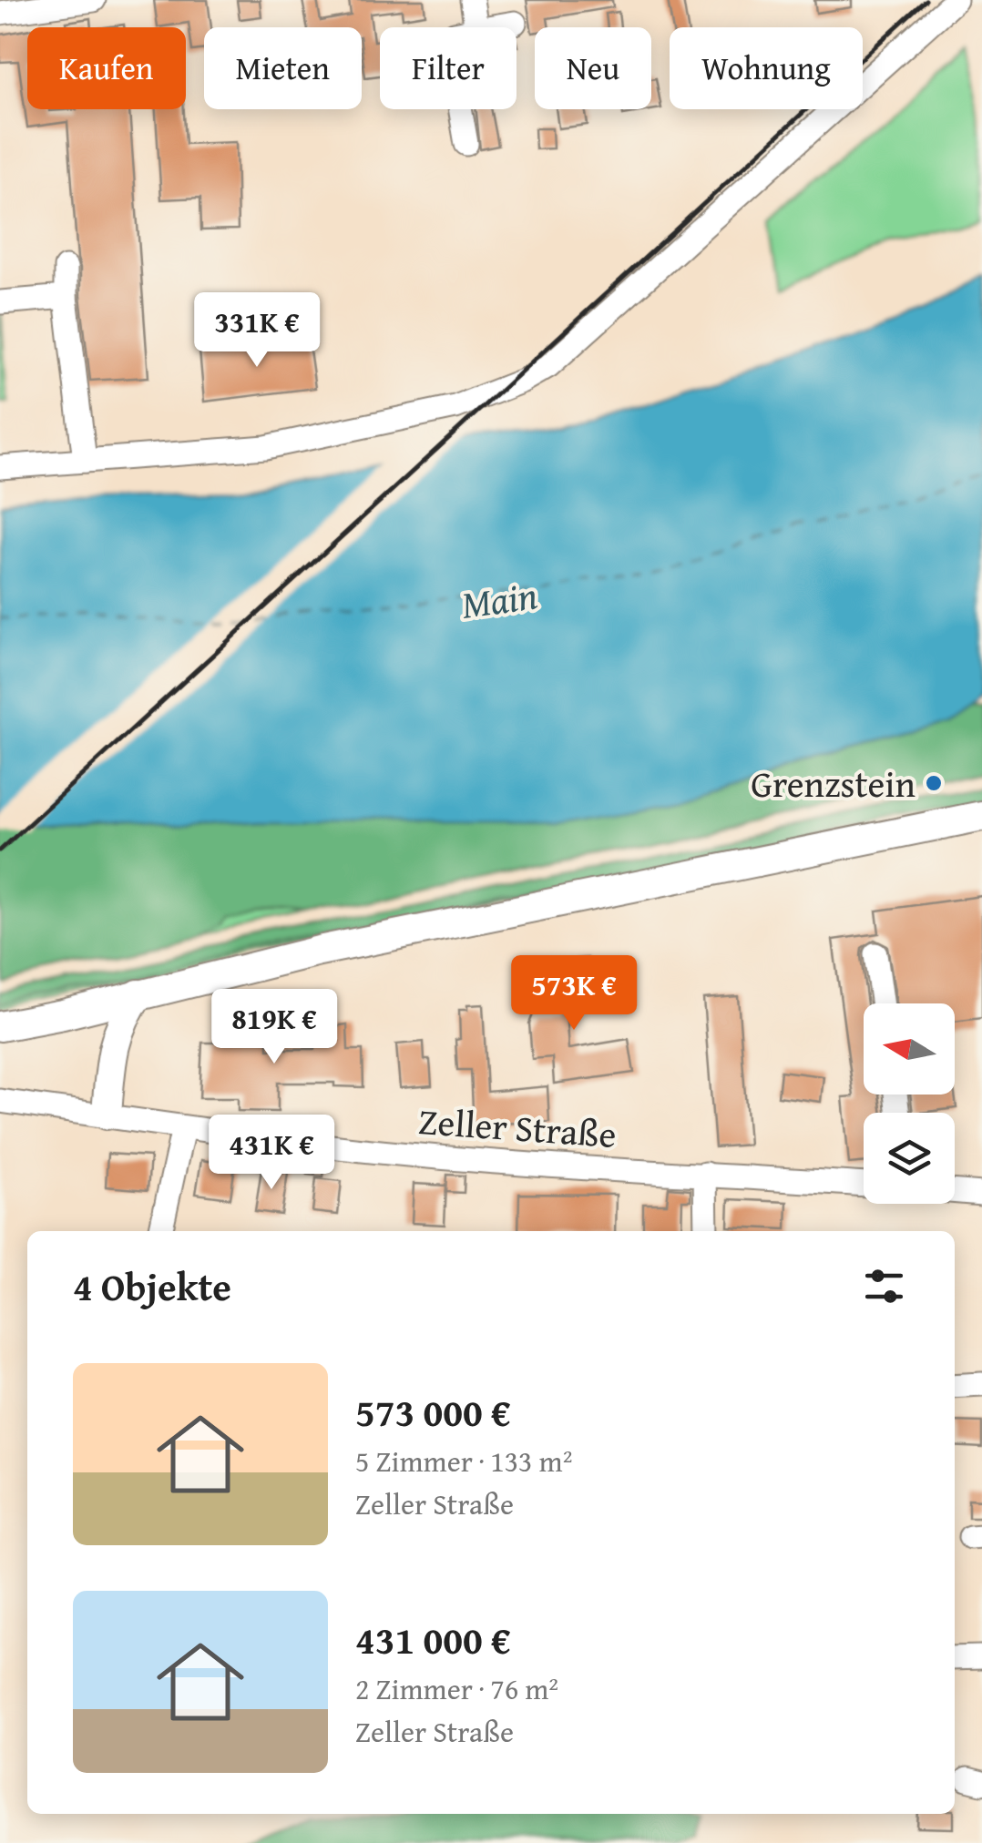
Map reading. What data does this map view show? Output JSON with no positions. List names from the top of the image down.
{
  "streets": {
    "street": ["Zeller Straße"]
  },
  "water": ["Main"],
  "places": ["Grenzstein"],
  "north": "left",
  "page": {
    "chip": [
      "Kaufen",
      "Mieten",
      "Filter",
      "Neu",
      "Wohnung"
    ],
    "price": [
      "331K €",
      "573K €",
      "819K €",
      "431K €"
    ],
    "heading": "4 Objekte",
    "list": [
      {
        "name": "573 000 €",
        "note": "5 Zimmer · 133 m² · Zeller Straße"
      },
      {
        "name": "431 000 €",
        "note": "2 Zimmer · 76 m² · Zeller Straße"
      }
    ]
  }
}
